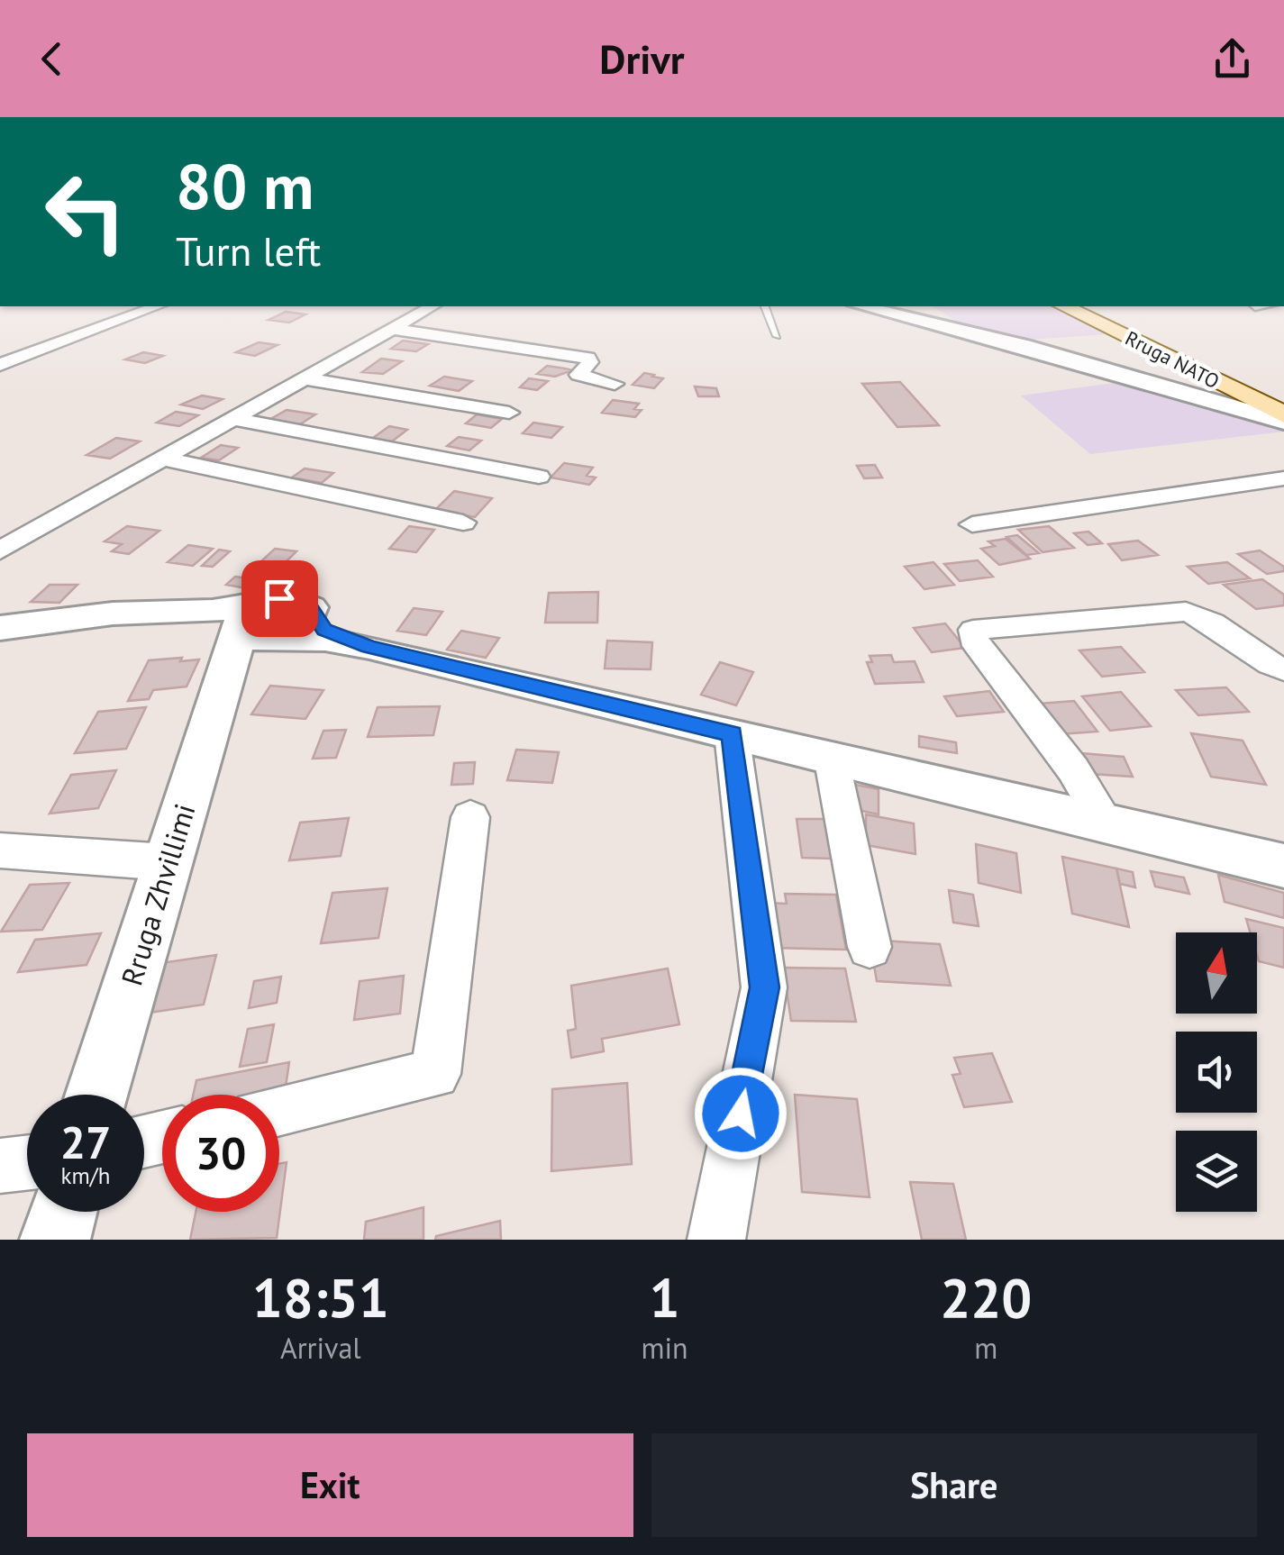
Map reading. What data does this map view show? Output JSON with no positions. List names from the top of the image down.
{
  "streets": {
    "main road": ["Rruga NATO"],
    "street": ["Rruga Zhvillimi"]
  },
  "north": "top",
  "page": {
    "header": "Drivr",
    "turn": ["80 m", "Turn left"],
    "speed": "27 km/h",
    "limit": "30",
    "eta": [
      "18:51",
      "Arrival",
      "1",
      "min",
      "220",
      "m"
    ],
    "buttons": ["Exit", "Share"]
  }
}
